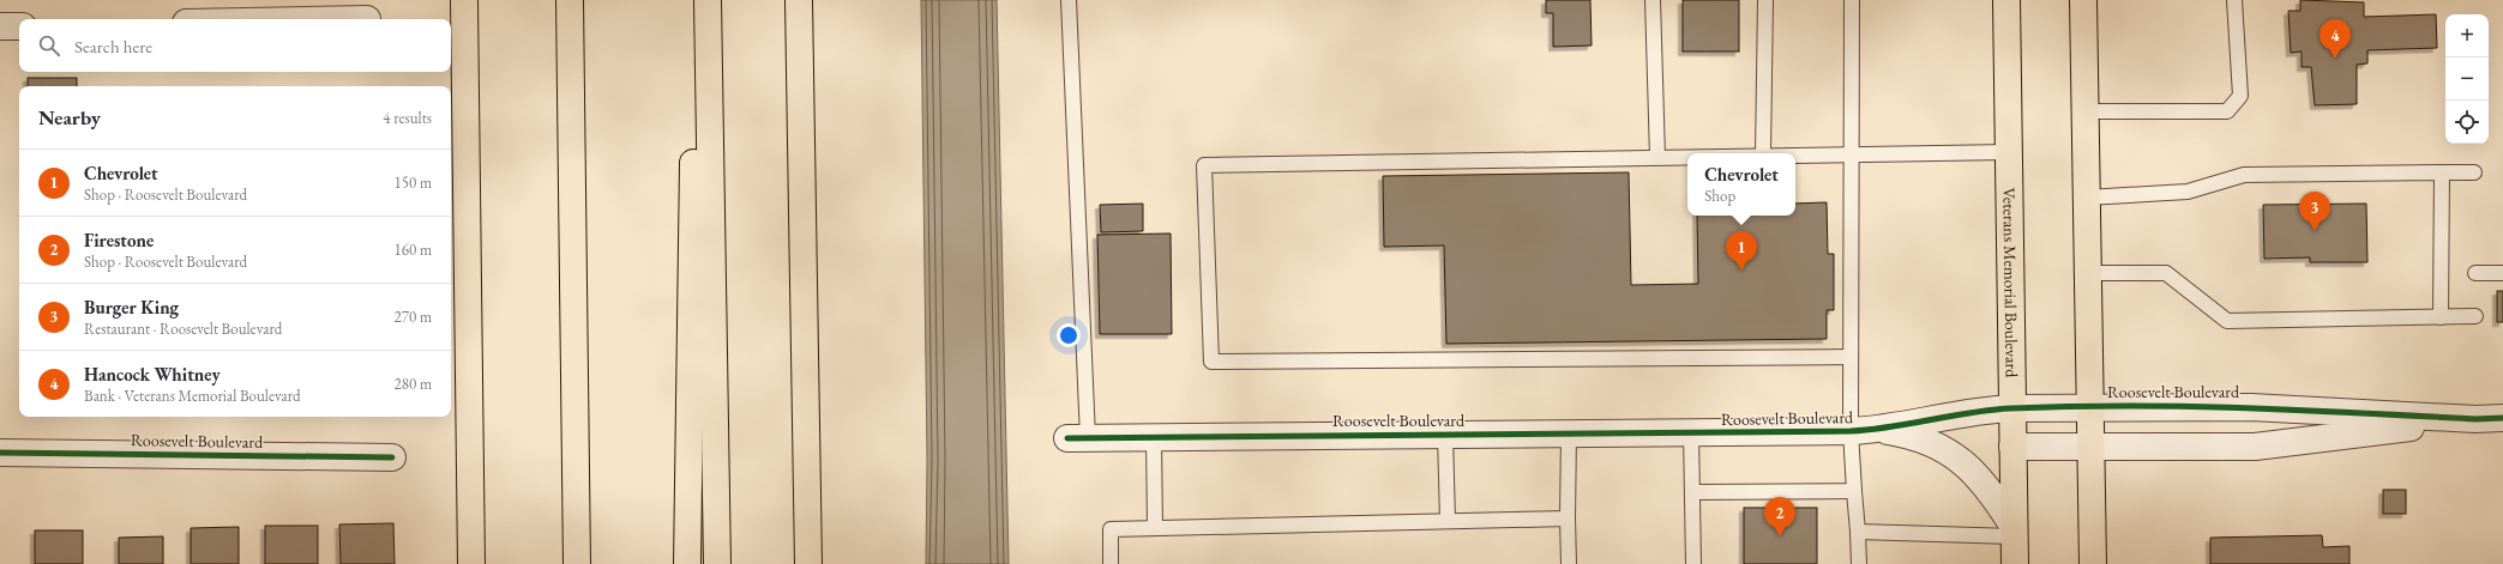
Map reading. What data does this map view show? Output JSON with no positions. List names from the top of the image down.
{
  "streets": {
    "main road": ["Veterans Memorial Boulevard"],
    "street": ["Roosevelt Boulevard"]
  },
  "crossings": [
    ["Veterans Memorial Boulevard", "Roosevelt Boulevard"]
  ],
  "page": {
    "map_buttons": ["+", "−"],
    "pins": [
      "4",
      "3",
      "1",
      "2"
    ],
    "search": "Search here",
    "heading": ["Nearby", "4 results"],
    "list": [
      {
        "mark": "1",
        "name": "Chevrolet",
        "note": "Shop · Roosevelt Boulevard",
        "value": "150 m"
      },
      {
        "mark": "2",
        "name": "Firestone",
        "note": "Shop · Roosevelt Boulevard",
        "value": "160 m"
      },
      {
        "mark": "3",
        "name": "Burger King",
        "note": "Restaurant · Roosevelt Boulevard",
        "value": "270 m"
      },
      {
        "mark": "4",
        "name": "Hancock Whitney",
        "note": "Bank · Veterans Memorial Boulevard",
        "value": "280 m"
      }
    ],
    "popup": ["Chevrolet", "Shop"]
  }
}
